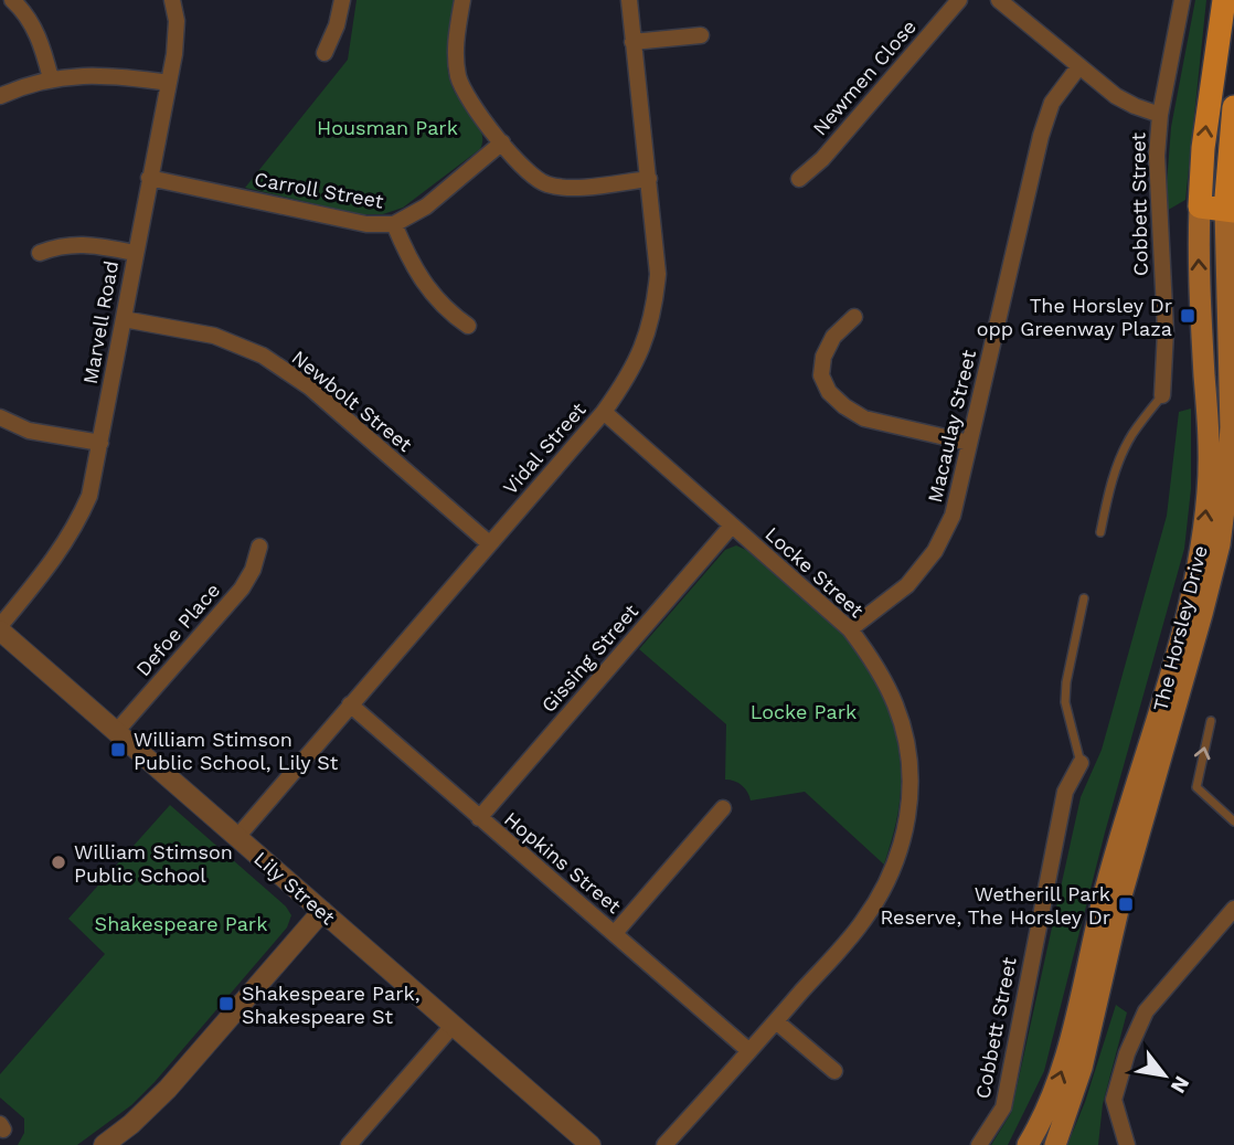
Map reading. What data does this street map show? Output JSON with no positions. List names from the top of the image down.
{
  "streets": {
    "main road": ["The Horsley Drive"],
    "street": [
      "Newmen Close",
      "Carroll Street",
      "Cobbett Street",
      "Marvell Road",
      "Newbolt Street",
      "Macaulay Street",
      "Vidal Street",
      "Locke Street",
      "Defoe Place",
      "Gissing Street",
      "Hopkins Street",
      "Lily Street"
    ]
  },
  "crossings": [
    ["Carroll Street", "Marvell Road"],
    ["Marvell Road", "Newbolt Street"],
    ["Marvell Road", "Lily Street"],
    ["Newbolt Street", "Vidal Street"],
    ["Macaulay Street", "Locke Street"],
    ["Vidal Street", "Locke Street"],
    ["Vidal Street", "Hopkins Street"],
    ["Vidal Street", "Lily Street"],
    ["Locke Street", "Gissing Street"],
    ["Locke Street", "Hopkins Street"],
    ["Defoe Place", "Lily Street"],
    ["Gissing Street", "Hopkins Street"]
  ],
  "parks": ["Housman Park", "Locke Park", "Shakespeare Park"],
  "places": {
    "transit": [
      "The Horsley Dr opp Greenway Plaza",
      "William Stimson Public School, Lily St",
      "Wetherill Park Reserve, The Horsley Dr",
      "Shakespeare Park, Shakespeare St"
    ],
    "other": ["William Stimson Public School"]
  },
  "north": "bottom right"
}
